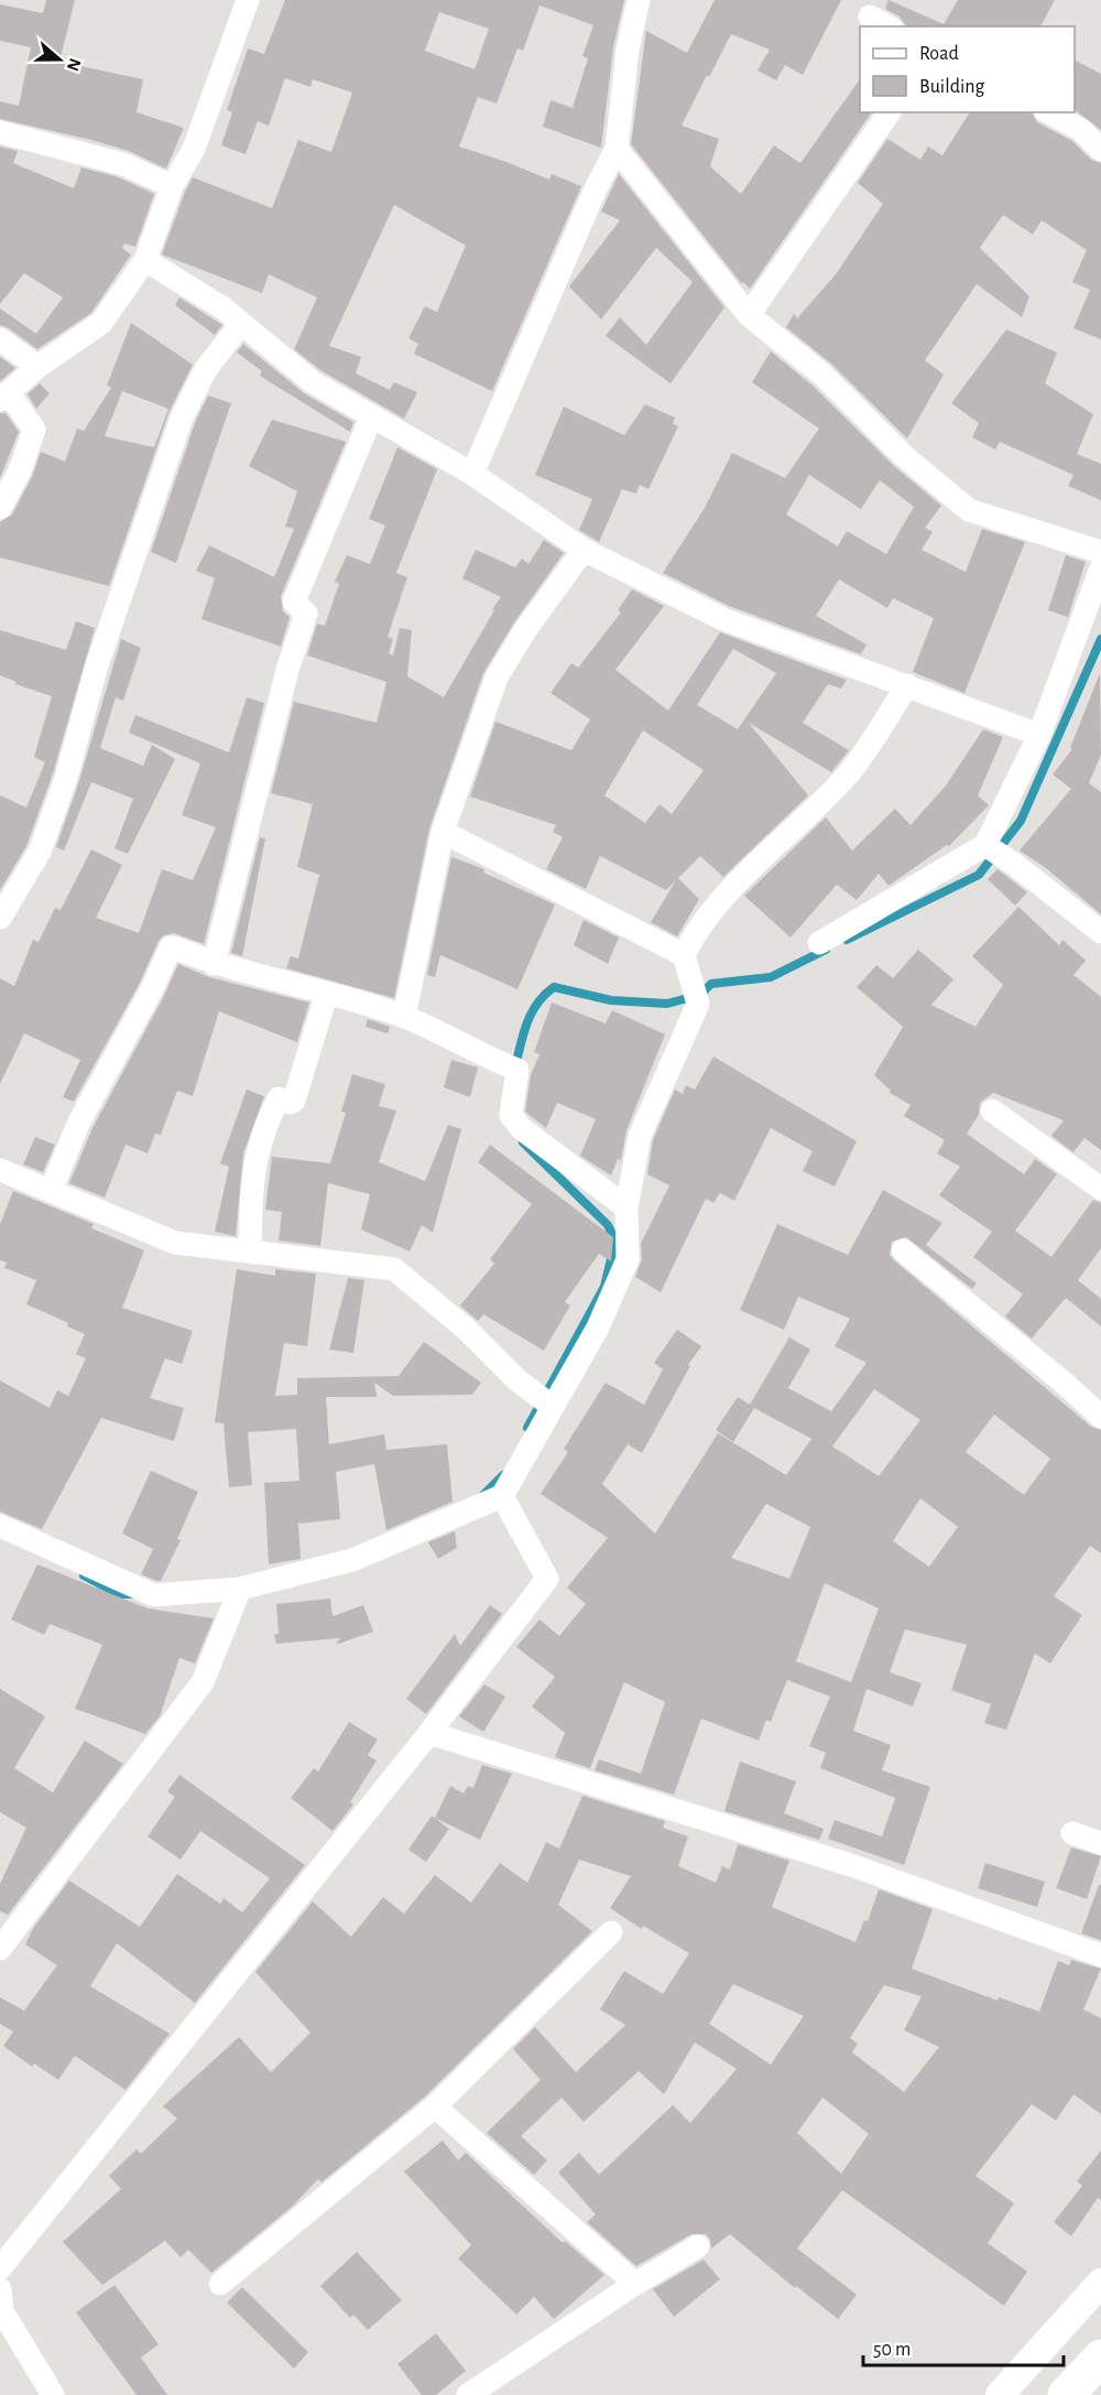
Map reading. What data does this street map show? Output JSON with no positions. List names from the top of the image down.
{
  "legend": ["Road", "Building"],
  "scale_bar": "50 m",
  "north": "right"
}
